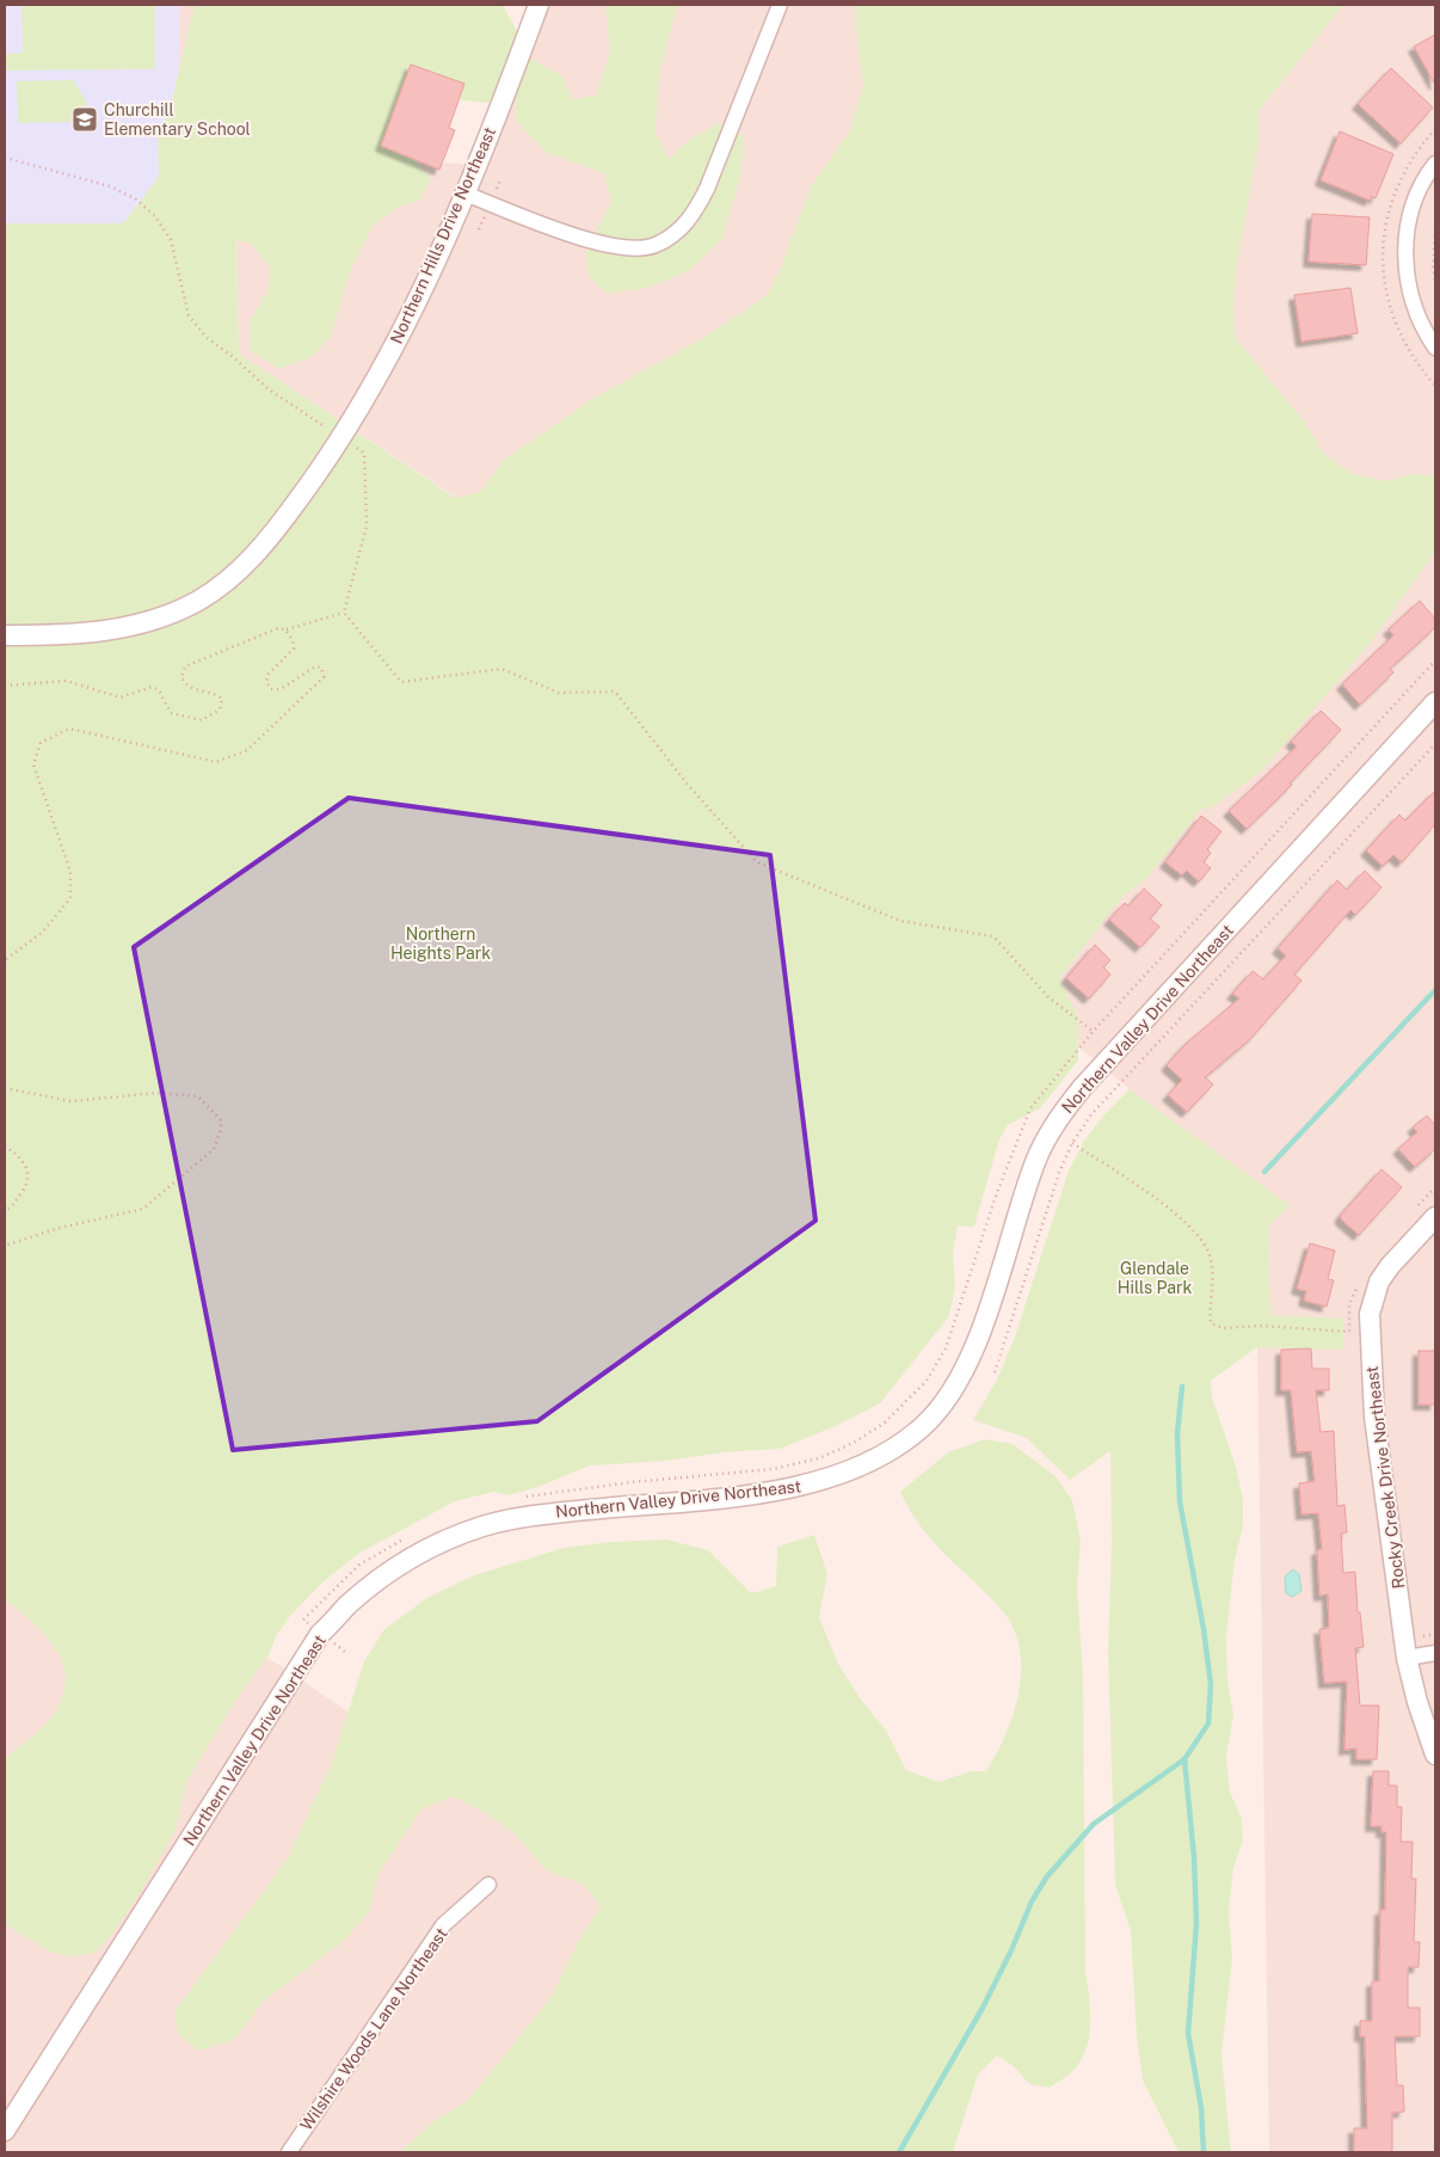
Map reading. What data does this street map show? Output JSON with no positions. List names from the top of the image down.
{
  "streets": {
    "street": [
      "Northern Hills Drive Northeast",
      "Northern Valley Drive Northeast",
      "Rocky Creek Drive Northeast",
      "Wilshire Woods Lane Northeast"
    ]
  },
  "parks": ["Northern Heights Park", "Glendale Hills Park"],
  "places": {
    "school or university": ["Churchill Elementary School"]
  }
}
